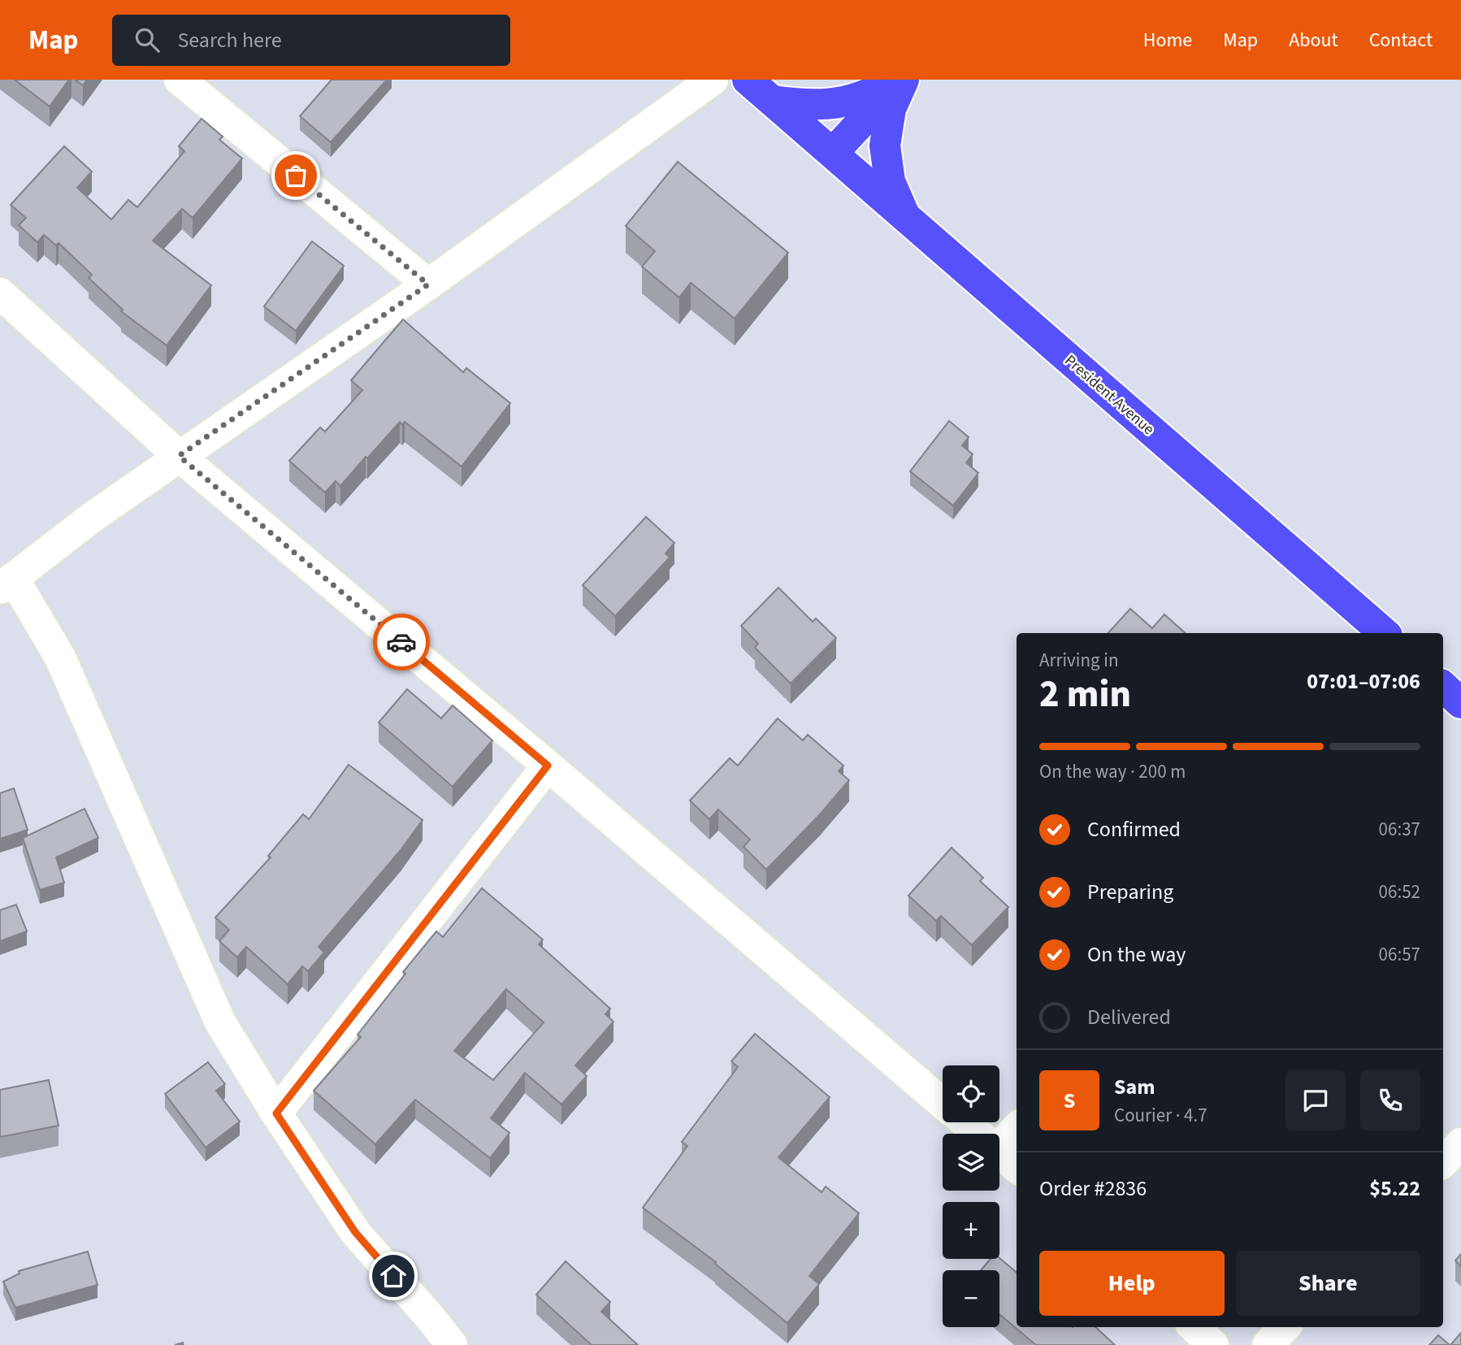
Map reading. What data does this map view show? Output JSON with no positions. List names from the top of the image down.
{
  "streets": {
    "main road": ["President Avenue"]
  },
  "page": {
    "header": "Map",
    "search": "Search here",
    "nav": [
      "Home",
      "Map",
      "About",
      "Contact"
    ],
    "heading": ["2 min", "Arriving in", "07:01–07:06"],
    "panel": [
      "Sam",
      "Courier · 4.7",
      "Order #2836",
      "$5.22"
    ],
    "bar": "On the way · 200 m",
    "list": [
      ["Confirmed", "06:37"],
      ["Preparing", "06:52"],
      ["On the way", "06:57"],
      "Delivered"
    ],
    "map_buttons": ["+", "−"],
    "round": "S",
    "buttons": ["Help", "Share"]
  }
}
